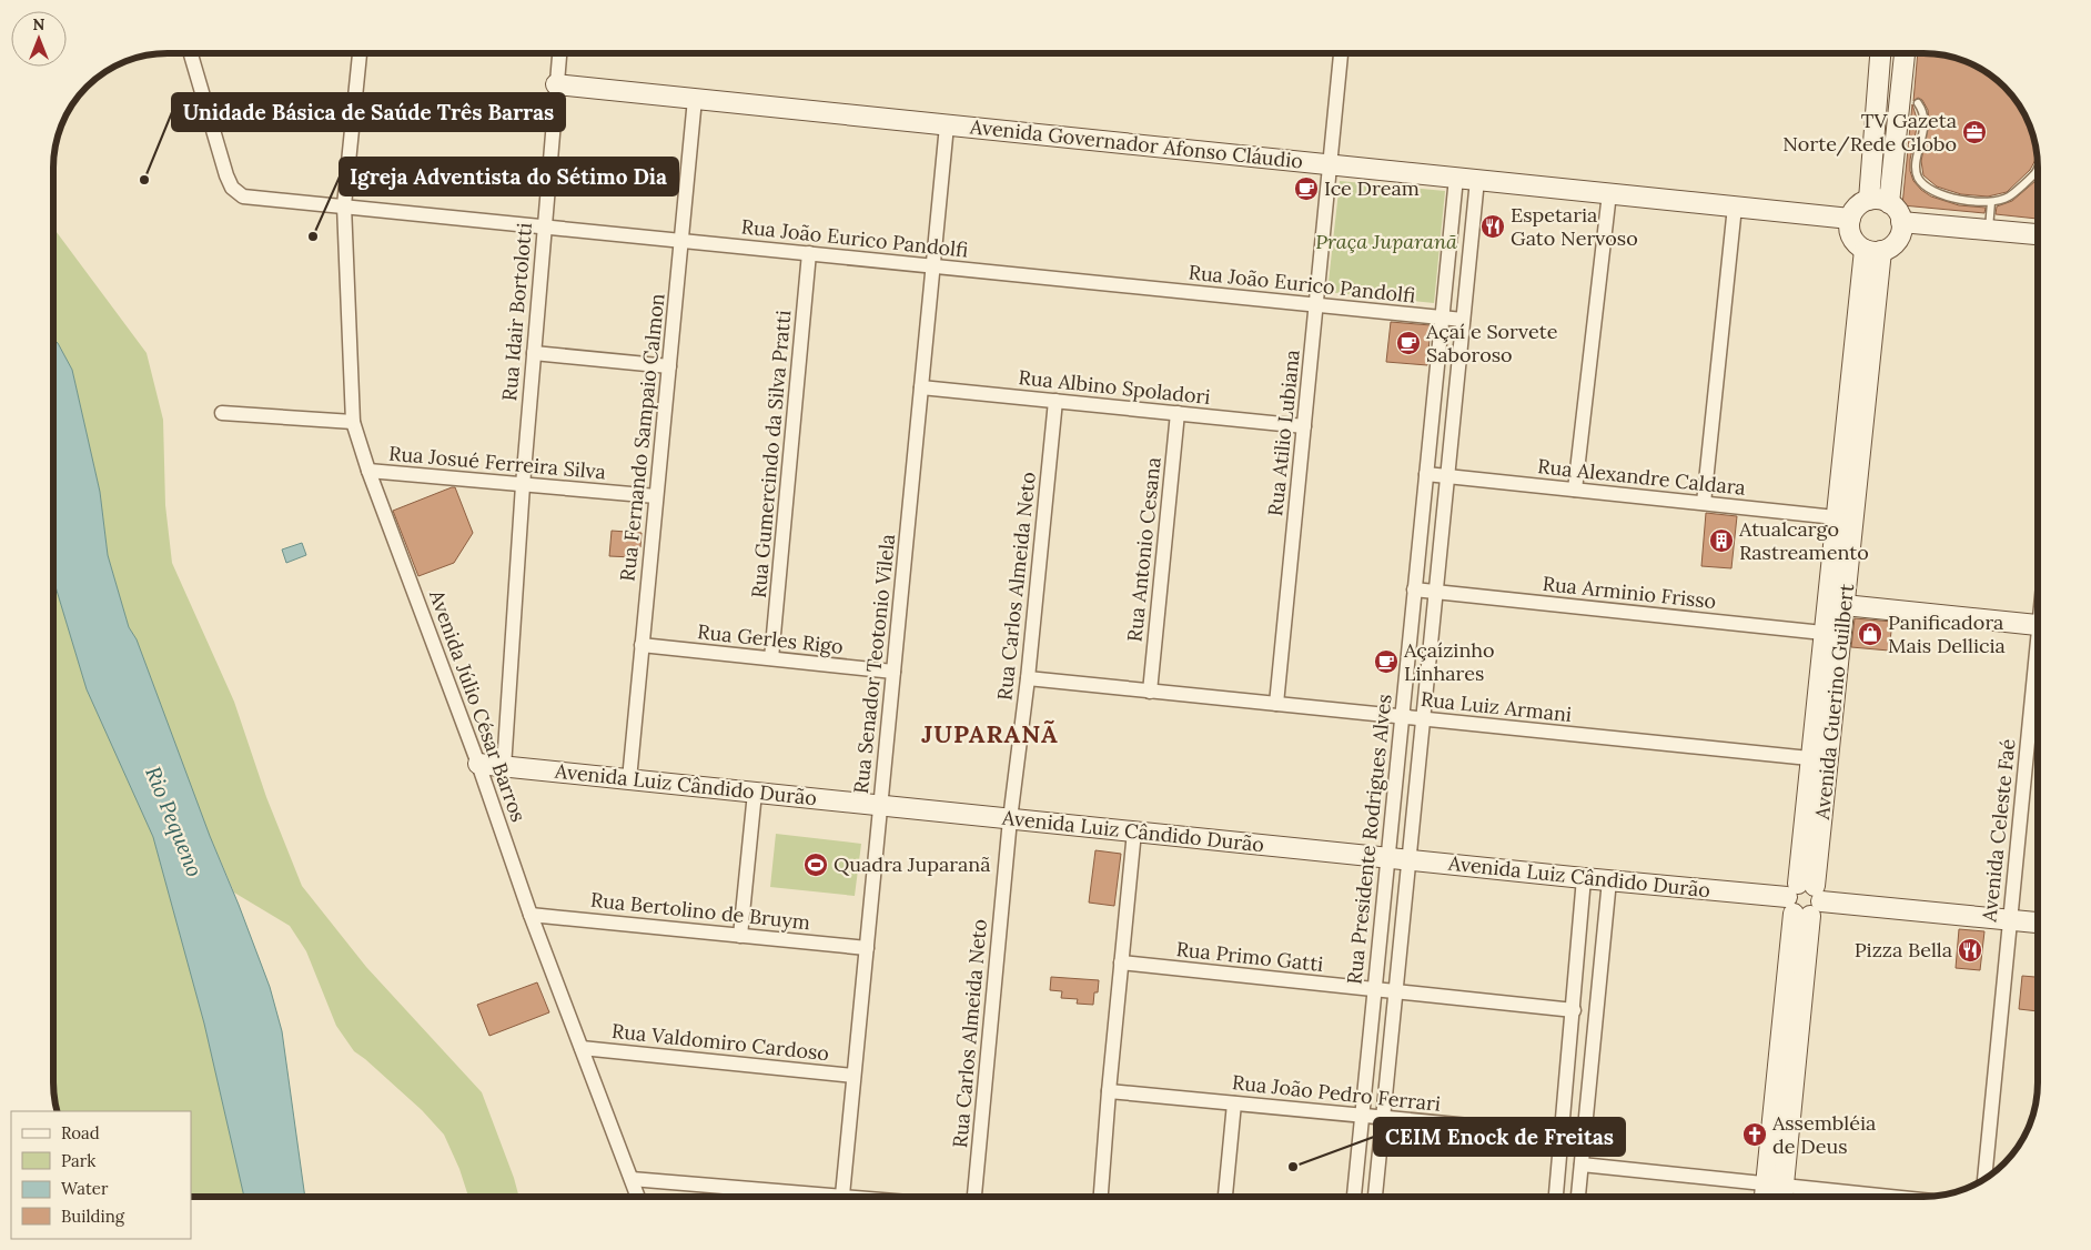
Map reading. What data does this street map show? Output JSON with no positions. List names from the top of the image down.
{
  "streets": {
    "street": [
      "Avenida Governador Afonso Cláudio",
      "Rua João Eurico Pandolfi",
      "Rua Idair Bortolotti",
      "Rua Albino Spoladori",
      "Rua Atilio Lubiana",
      "Rua Fernando Sampaio Calmon",
      "Rua Gumercindo da Silva Pratti",
      "Rua Josué Ferreira Silva",
      "Rua Alexandre Caldara",
      "Rua Antonio Cesana",
      "Rua Carlos Almeida Neto",
      "Rua Arminio Frisso",
      "Rua Gerles Rigo",
      "Rua Senador Teotonio Vilela",
      "Avenida Guerino Guilbert",
      "Avenida Júlio César Barros",
      "Rua Luiz Armani",
      "Avenida Luiz Cândido Durão",
      "Avenida Celeste Faé",
      "Rua Presidente Rodrigues Alves",
      "Rua Bertolino de Bruym",
      "Rua Primo Gatti",
      "Rua Valdomiro Cardoso",
      "Rua João Pedro Ferrari"
    ]
  },
  "crossings": [
    ["Avenida Governador Afonso Cláudio", "Rua Idair Bortolotti"],
    ["Avenida Governador Afonso Cláudio", "Rua Atilio Lubiana"],
    ["Avenida Governador Afonso Cláudio", "Rua Fernando Sampaio Calmon"],
    ["Avenida Governador Afonso Cláudio", "Rua Senador Teotonio Vilela"],
    ["Avenida Governador Afonso Cláudio", "Avenida Guerino Guilbert"],
    ["Avenida Governador Afonso Cláudio", "Rua Presidente Rodrigues Alves"],
    ["Rua João Eurico Pandolfi", "Rua Idair Bortolotti"],
    ["Rua João Eurico Pandolfi", "Rua Atilio Lubiana"],
    ["Rua João Eurico Pandolfi", "Rua Fernando Sampaio Calmon"],
    ["Rua João Eurico Pandolfi", "Rua Gumercindo da Silva Pratti"],
    ["Rua João Eurico Pandolfi", "Rua Senador Teotonio Vilela"],
    ["Rua João Eurico Pandolfi", "Avenida Júlio César Barros"],
    ["Rua João Eurico Pandolfi", "Rua Presidente Rodrigues Alves"],
    ["Rua Idair Bortolotti", "Rua Josué Ferreira Silva"],
    ["Rua Idair Bortolotti", "Avenida Luiz Cândido Durão"],
    ["Rua Albino Spoladori", "Rua Atilio Lubiana"],
    ["Rua Albino Spoladori", "Rua Antonio Cesana"],
    ["Rua Albino Spoladori", "Rua Carlos Almeida Neto"],
    ["Rua Albino Spoladori", "Rua Senador Teotonio Vilela"],
    ["Rua Atilio Lubiana", "Rua Luiz Armani"],
    ["Rua Fernando Sampaio Calmon", "Rua Josué Ferreira Silva"],
    ["Rua Fernando Sampaio Calmon", "Rua Gerles Rigo"],
    ["Rua Fernando Sampaio Calmon", "Avenida Luiz Cândido Durão"],
    ["Rua Gumercindo da Silva Pratti", "Rua Gerles Rigo"],
    ["Rua Josué Ferreira Silva", "Avenida Júlio César Barros"],
    ["Rua Alexandre Caldara", "Avenida Guerino Guilbert"],
    ["Rua Alexandre Caldara", "Rua Presidente Rodrigues Alves"],
    ["Rua Antonio Cesana", "Rua Luiz Armani"],
    ["Rua Carlos Almeida Neto", "Rua Luiz Armani"],
    ["Rua Carlos Almeida Neto", "Avenida Luiz Cândido Durão"],
    ["Rua Arminio Frisso", "Avenida Guerino Guilbert"],
    ["Rua Arminio Frisso", "Rua Presidente Rodrigues Alves"],
    ["Rua Gerles Rigo", "Rua Senador Teotonio Vilela"],
    ["Rua Senador Teotonio Vilela", "Avenida Luiz Cândido Durão"],
    ["Rua Senador Teotonio Vilela", "Rua Bertolino de Bruym"],
    ["Rua Senador Teotonio Vilela", "Rua Valdomiro Cardoso"],
    ["Avenida Guerino Guilbert", "Rua Luiz Armani"],
    ["Avenida Guerino Guilbert", "Avenida Luiz Cândido Durão"],
    ["Avenida Júlio César Barros", "Avenida Luiz Cândido Durão"],
    ["Avenida Júlio César Barros", "Rua Bertolino de Bruym"],
    ["Avenida Júlio César Barros", "Rua Valdomiro Cardoso"],
    ["Rua Luiz Armani", "Rua Presidente Rodrigues Alves"],
    ["Avenida Luiz Cândido Durão", "Avenida Celeste Faé"],
    ["Avenida Luiz Cândido Durão", "Rua Presidente Rodrigues Alves"],
    ["Rua Presidente Rodrigues Alves", "Rua Primo Gatti"],
    ["Rua Presidente Rodrigues Alves", "Rua João Pedro Ferrari"]
  ],
  "districts": ["JUPARANÃ"],
  "water": ["Rio Pequeno"],
  "parks": ["Praça Juparanã"],
  "places": {
    "office": ["TV Gazeta Norte/Rede Globo"],
    "other": ["Unidade Básica de Saúde Três Barras", "Igreja Adventista do Sétimo Dia", "CEIM Enock de Freitas"],
    "cafe": ["Ice Dream", "Açaí e Sorvete Saboroso", "Açaízinho Linhares"],
    "restaurant": ["Espetaria Gato Nervoso", "Pizza Bella"],
    "building": ["Atualcargo Rastreamento"],
    "shop": ["Panificadora Mais Dellicia"],
    "sports": ["Quadra Juparanã"],
    "church": ["Assembléia de Deus"]
  },
  "legend": [
    "Road",
    "Park",
    "Water",
    "Building"
  ],
  "north": "top"
}
